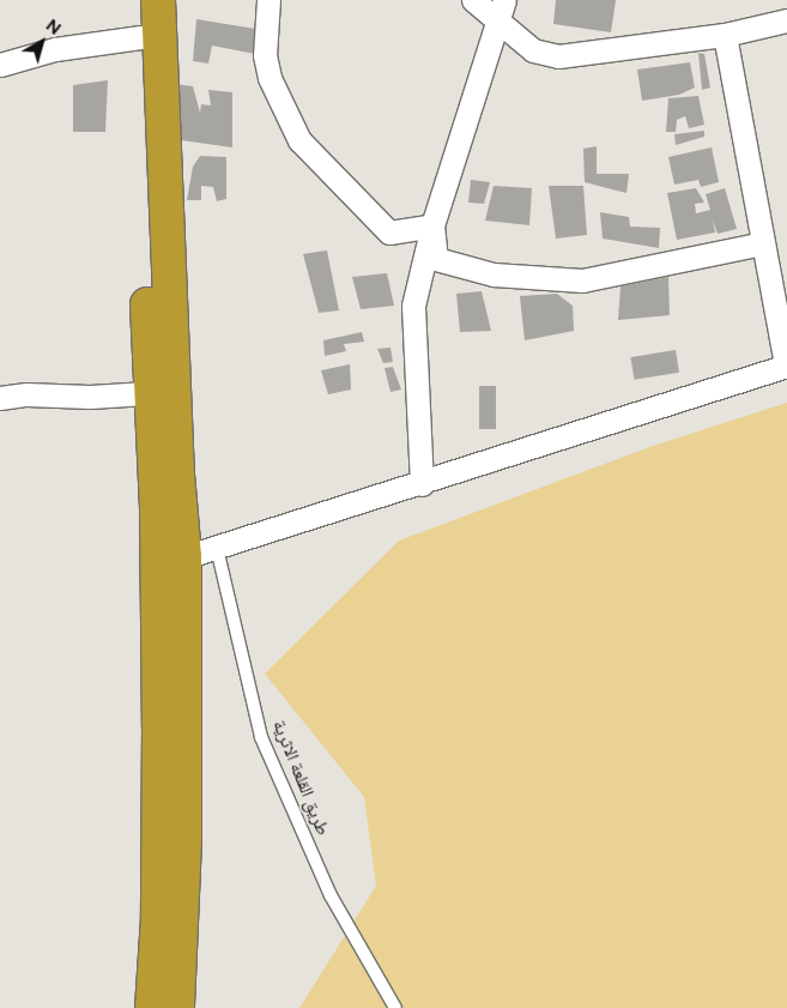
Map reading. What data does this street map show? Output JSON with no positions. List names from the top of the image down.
{
  "streets": {
    "lane": ["طريق القلعة الاثرية"]
  },
  "north": "top right"
}
